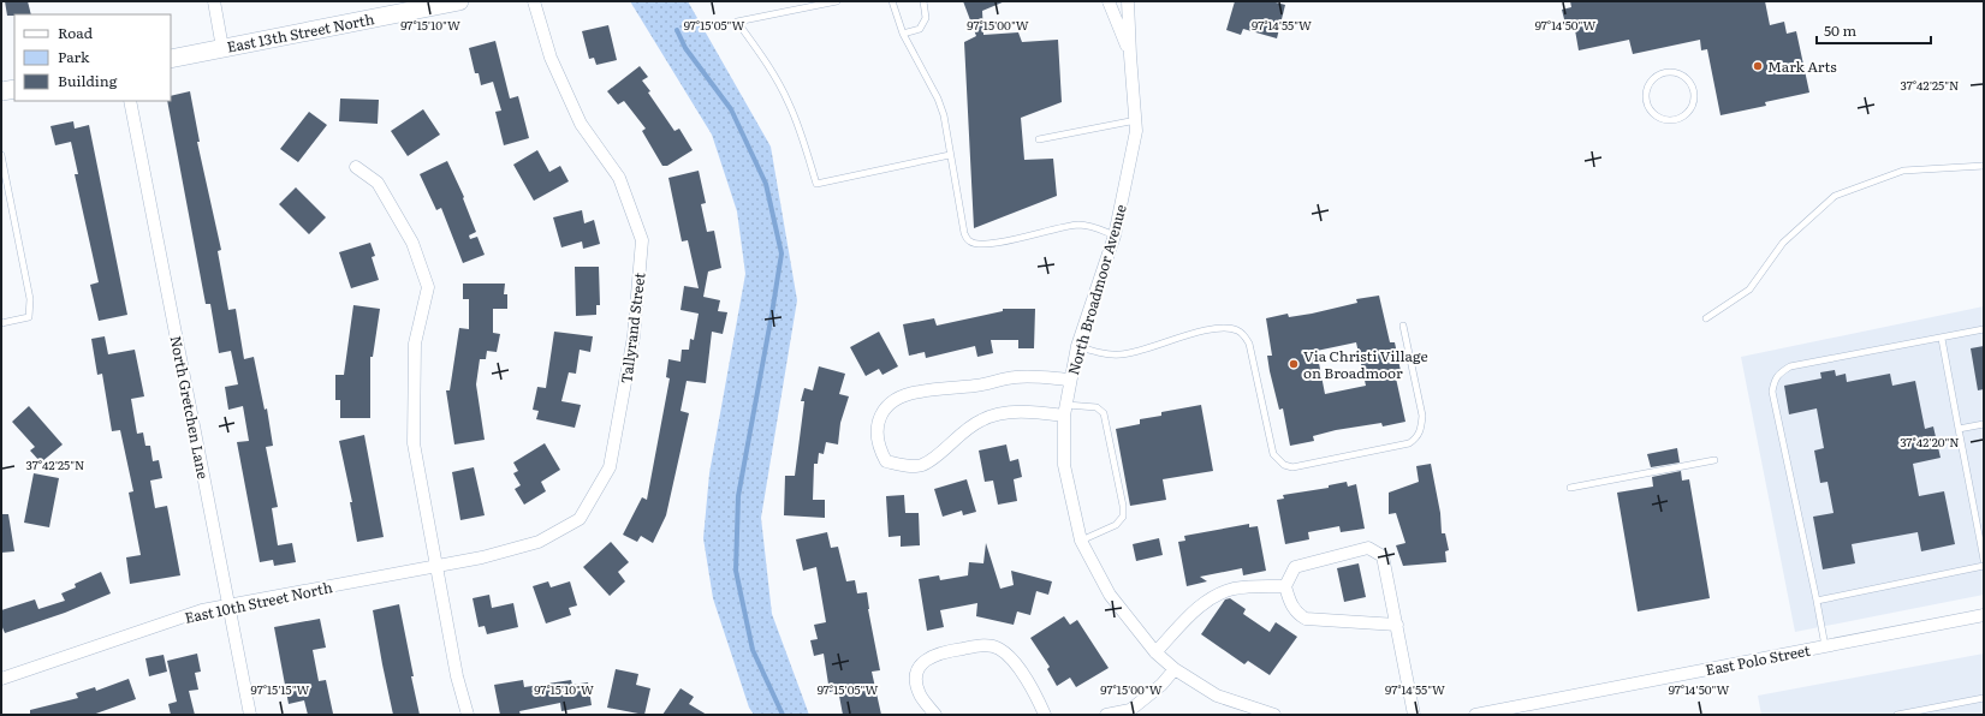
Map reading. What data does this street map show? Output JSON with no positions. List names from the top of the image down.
{
  "streets": {
    "main road": ["East 13th Street North"],
    "street": [
      "North Broadmoor Avenue",
      "Tallyrand Street",
      "North Gretchen Lane",
      "East 10th Street North",
      "East Polo Street"
    ]
  },
  "crossings": [
    ["Tallyrand Street", "East 10th Street North"],
    ["North Gretchen Lane", "East 10th Street North"]
  ],
  "places": ["Mark Arts", "Via Christi Village on Broadmoor"],
  "legend": ["Road", "Park", "Building"],
  "scale_bar": "50 m",
  "coordinates": [
    "97°15'10\"W",
    "97°15'05\"W",
    "97°15'00\"W",
    "97°14'55\"W",
    "97°14'50\"W",
    "37°42'25\"N",
    "37°42'20\"N",
    "97°15'15\"W"
  ]
}
